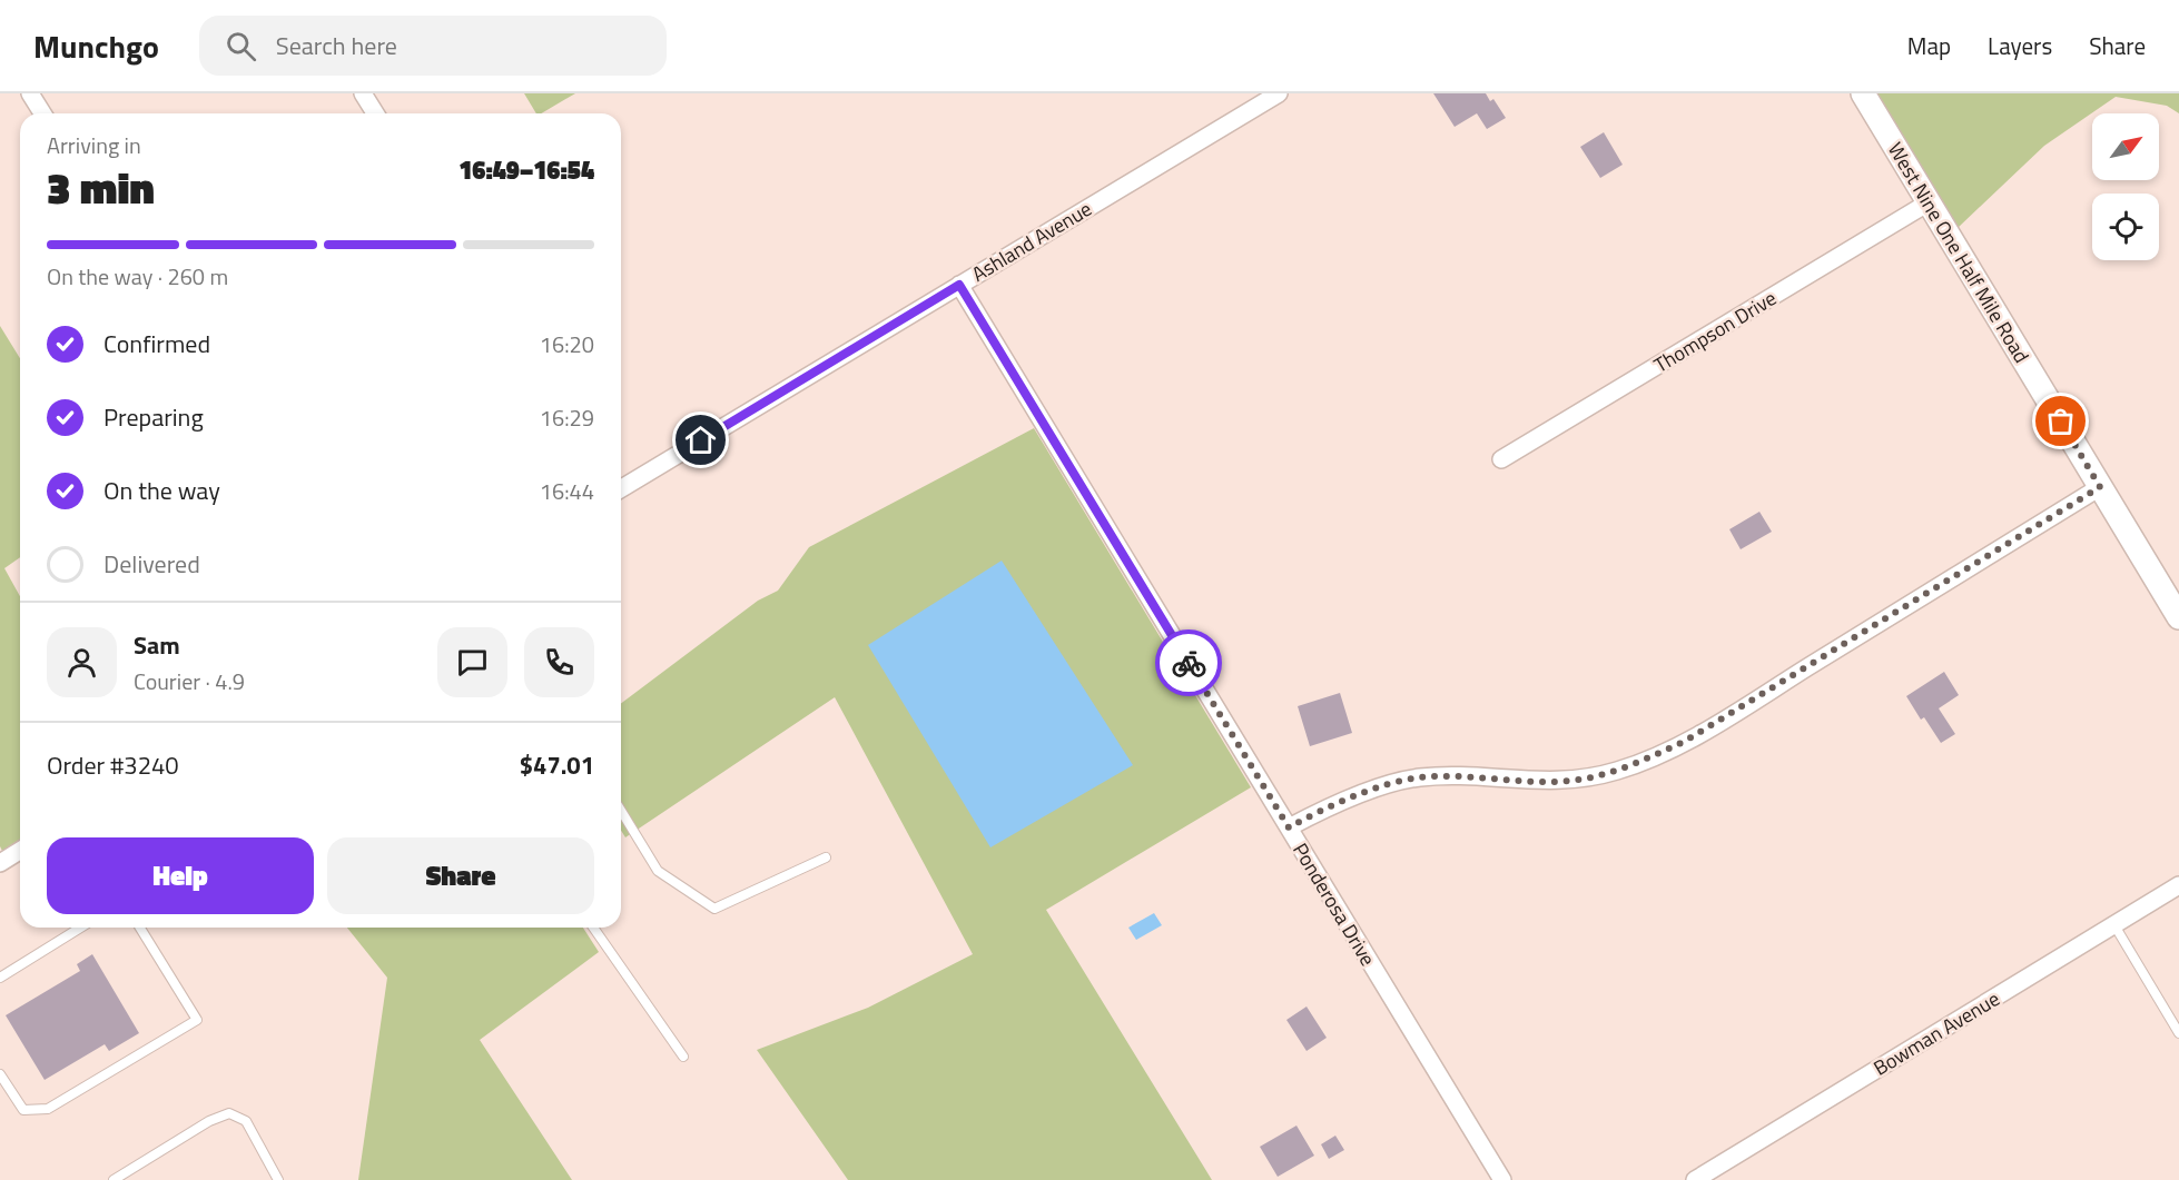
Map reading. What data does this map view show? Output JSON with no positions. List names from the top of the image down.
{
  "streets": {
    "street": [
      "Ashland Avenue",
      "West Nine One Half Mile Road",
      "Thompson Drive",
      "Ponderosa Drive",
      "Bowman Avenue"
    ]
  },
  "crossings": [
    ["Ashland Avenue", "Ponderosa Drive"],
    ["West Nine One Half Mile Road", "Thompson Drive"]
  ],
  "north": "top right",
  "page": {
    "header": "Munchgo",
    "search": "Search here",
    "nav": ["Map", "Layers", "Share"],
    "heading": ["3 min", "Arriving in", "16:49–16:54"],
    "panel": [
      "Sam",
      "Courier · 4.9",
      "Order #3240",
      "$47.01"
    ],
    "bar": "On the way · 260 m",
    "list": [
      ["Confirmed", "16:20"],
      ["Preparing", "16:29"],
      ["On the way", "16:44"],
      "Delivered"
    ],
    "buttons": ["Help", "Share"]
  }
}
